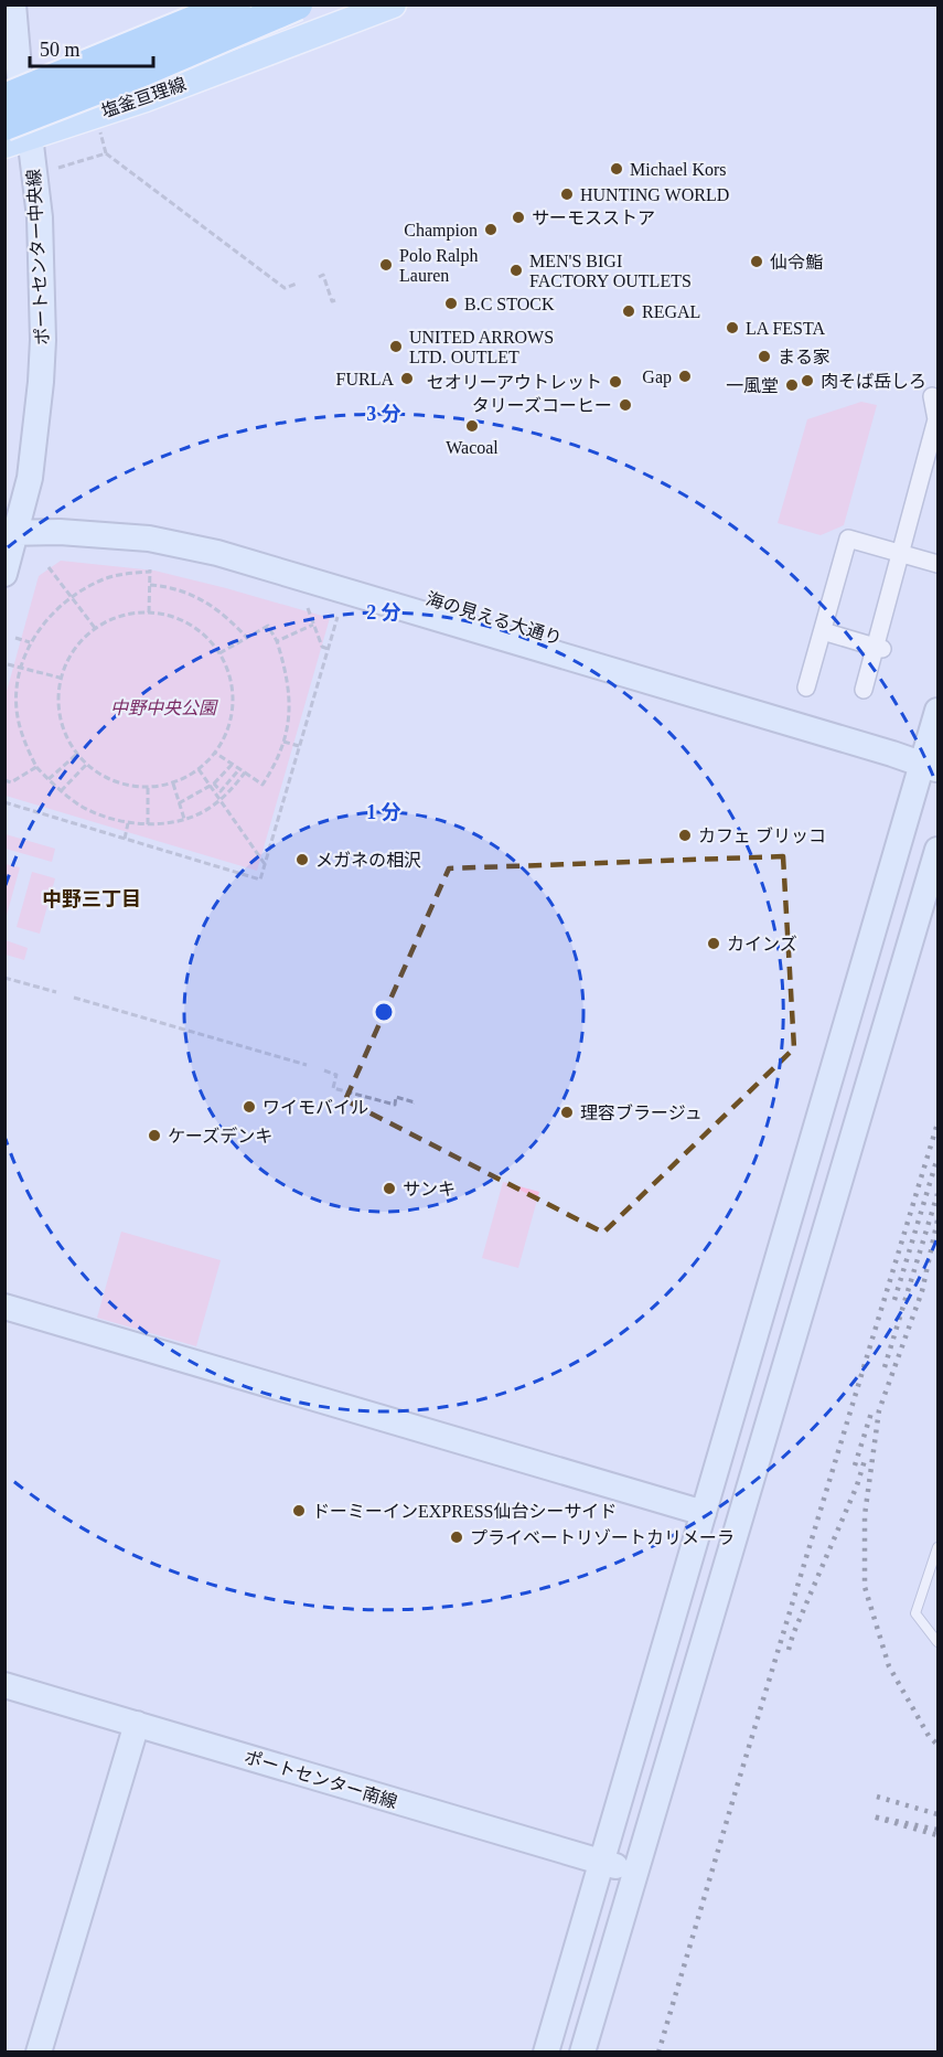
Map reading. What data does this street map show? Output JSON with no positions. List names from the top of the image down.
{
  "streets": {
    "main road": ["塩釜亘理線"],
    "street": ["ポートセンター中央線", "海の見える大通り", "ポートセンター南線"]
  },
  "crossings": [
    ["塩釜亘理線", "ポートセンター中央線"],
    ["ポートセンター中央線", "海の見える大通り"]
  ],
  "districts": ["中野三丁目"],
  "parks": ["中野中央公園"],
  "places": [
    "Michael Kors",
    "HUNTING WORLD",
    "サーモスストア",
    "Champion",
    "仙令鮨",
    "Polo Ralph Lauren",
    "MEN'S BIGI FACTORY OUTLETS",
    "B.C STOCK",
    "REGAL",
    "LA FESTA",
    "UNITED ARROWS LTD. OUTLET",
    "まる家",
    "Gap",
    "FURLA",
    "肉そば岳しろ",
    "セオリーアウトレット",
    "一風堂",
    "タリーズコーヒー",
    "Wacoal",
    "カフェ ブリッコ",
    "メガネの相沢",
    "カインズ",
    "ワイモバイル",
    "理容ブラージュ",
    "ケーズデンキ",
    "サンキ",
    "ドーミーインEXPRESS仙台シーサイド",
    "プライベートリゾートカリメーラ"
  ],
  "scale_bar": "50 m",
  "rings": ["3 分", "2 分", "1 分"]
}
